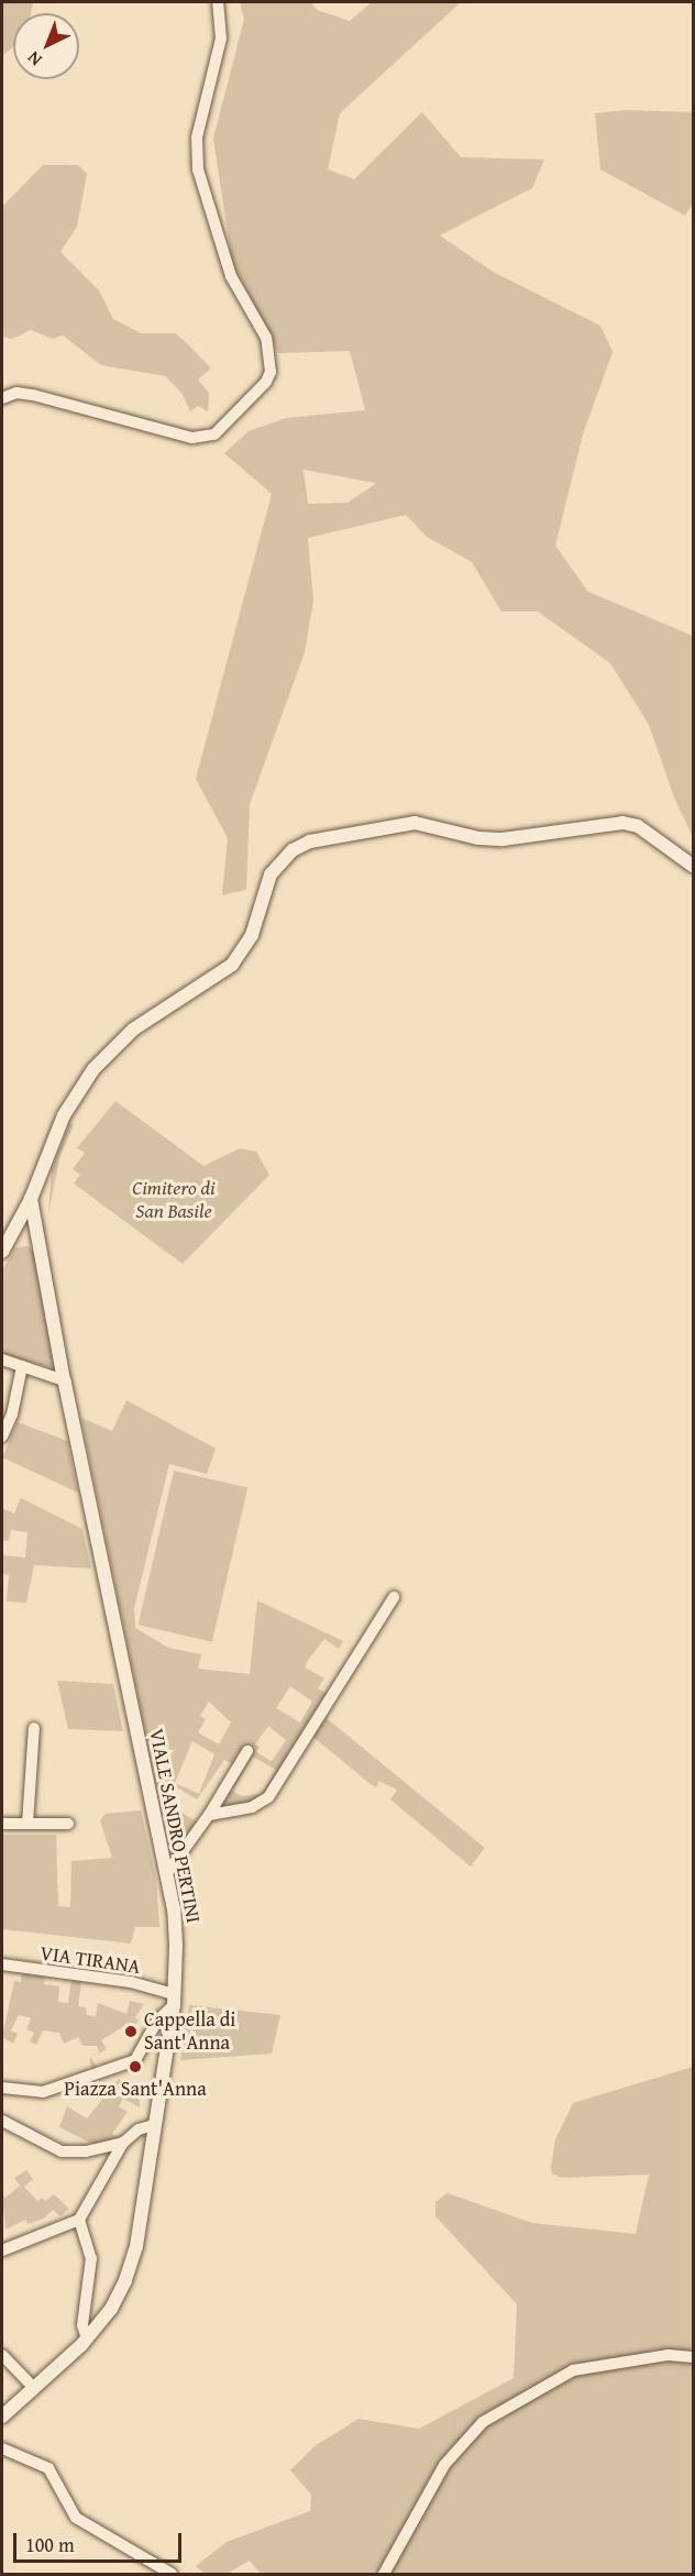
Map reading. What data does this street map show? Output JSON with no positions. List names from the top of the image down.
{
  "streets": {
    "street": ["VIALE SANDRO PERTINI", "VIA TIRANA"]
  },
  "crossings": [
    ["VIALE SANDRO PERTINI", "VIA TIRANA"]
  ],
  "parks": ["Cimitero di San Basile"],
  "places": ["Cappella di Sant'Anna", "Piazza Sant'Anna"],
  "scale_bar": "100 m",
  "north": "bottom left"
}
